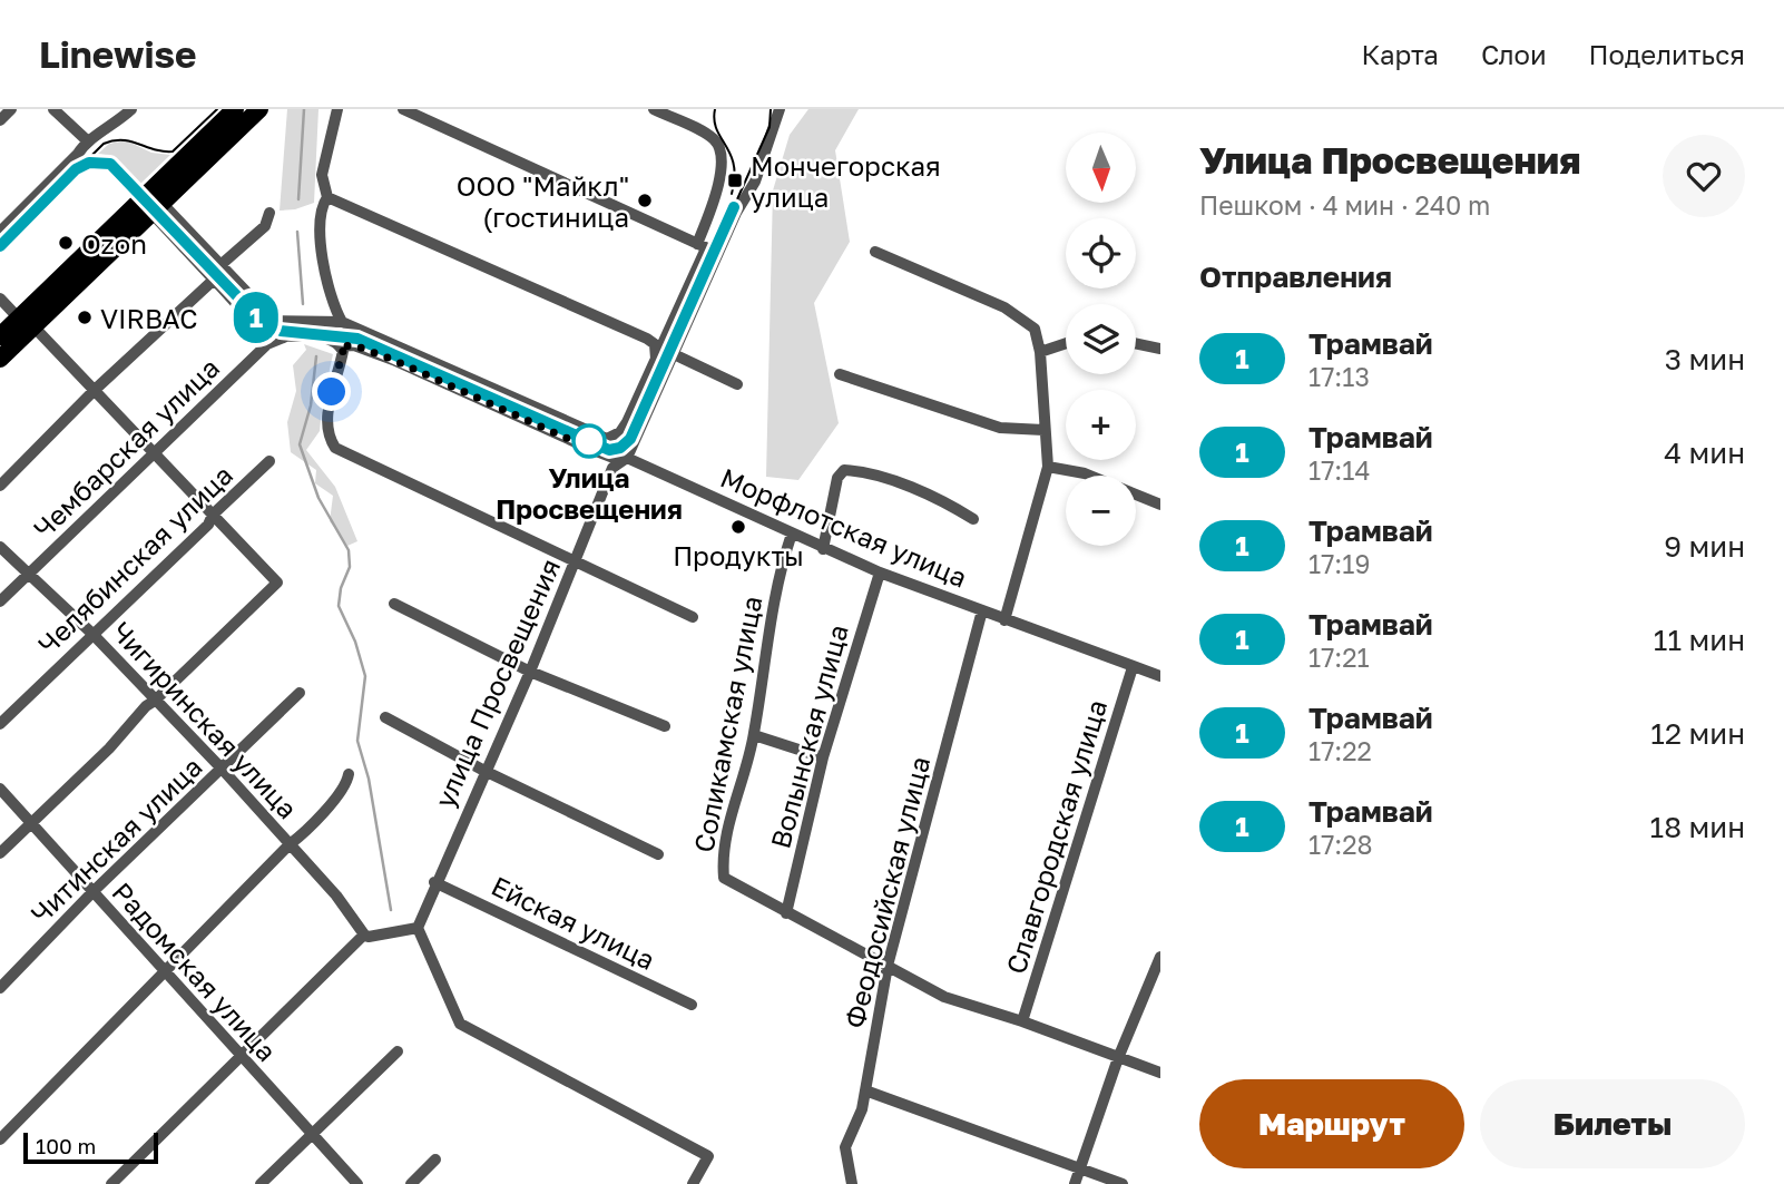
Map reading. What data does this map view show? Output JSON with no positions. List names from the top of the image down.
{
  "streets": {
    "street": [
      "Чембарская улица",
      "Морфлотская улица",
      "Челябинская улица",
      "улица Просвещения",
      "Чигиринская улица",
      "Соликамская улица",
      "Волынская улица",
      "Славгородская улица",
      "Читинская улица",
      "Феодосийская улица",
      "Ейская улица",
      "Радомская улица"
    ]
  },
  "crossings": [
    ["Чембарская улица", "Морфлотская улица"],
    ["Чембарская улица", "Чигиринская улица"],
    ["Морфлотская улица", "улица Просвещения"],
    ["Морфлотская улица", "Соликамская улица"],
    ["Морфлотская улица", "Волынская улица"],
    ["Морфлотская улица", "Славгородская улица"],
    ["Морфлотская улица", "Феодосийская улица"],
    ["Челябинская улица", "Чигиринская улица"],
    ["улица Просвещения", "Ейская улица"],
    ["Чигиринская улица", "Читинская улица"],
    ["Соликамская улица", "Волынская улица"],
    ["Читинская улица", "Радомская улица"]
  ],
  "places": {
    "transit": ["Мончегорская улица"],
    "other": [
      "ООО \"Майкл\" (гостиница",
      "Ozon",
      "VIRBAC",
      "Улица Просвещения",
      "Продукты"
    ]
  },
  "lines": ["tram line 1"],
  "scale_bar": "100 m",
  "north": "bottom",
  "page": {
    "header": "Linewise",
    "nav": ["Карта", "Слои", "Поделиться"],
    "on_map": "1",
    "heading": [
      ["Улица Просвещения", "Пешком · 4 мин · 240 m"],
      "Отправления"
    ],
    "map_buttons": ["+", "−"],
    "list": [
      {
        "mark": "1",
        "name": "Трамвай",
        "note": "17:13",
        "value": "3 мин"
      },
      {
        "mark": "1",
        "name": "Трамвай",
        "note": "17:14",
        "value": "4 мин"
      },
      {
        "mark": "1",
        "name": "Трамвай",
        "note": "17:19",
        "value": "9 мин"
      },
      {
        "mark": "1",
        "name": "Трамвай",
        "note": "17:21",
        "value": "11 мин"
      },
      {
        "mark": "1",
        "name": "Трамвай",
        "note": "17:22",
        "value": "12 мин"
      },
      {
        "mark": "1",
        "name": "Трамвай",
        "note": "17:28",
        "value": "18 мин"
      }
    ],
    "buttons": ["Маршрут", "Билеты"],
    "scale": "100 m"
  }
}
